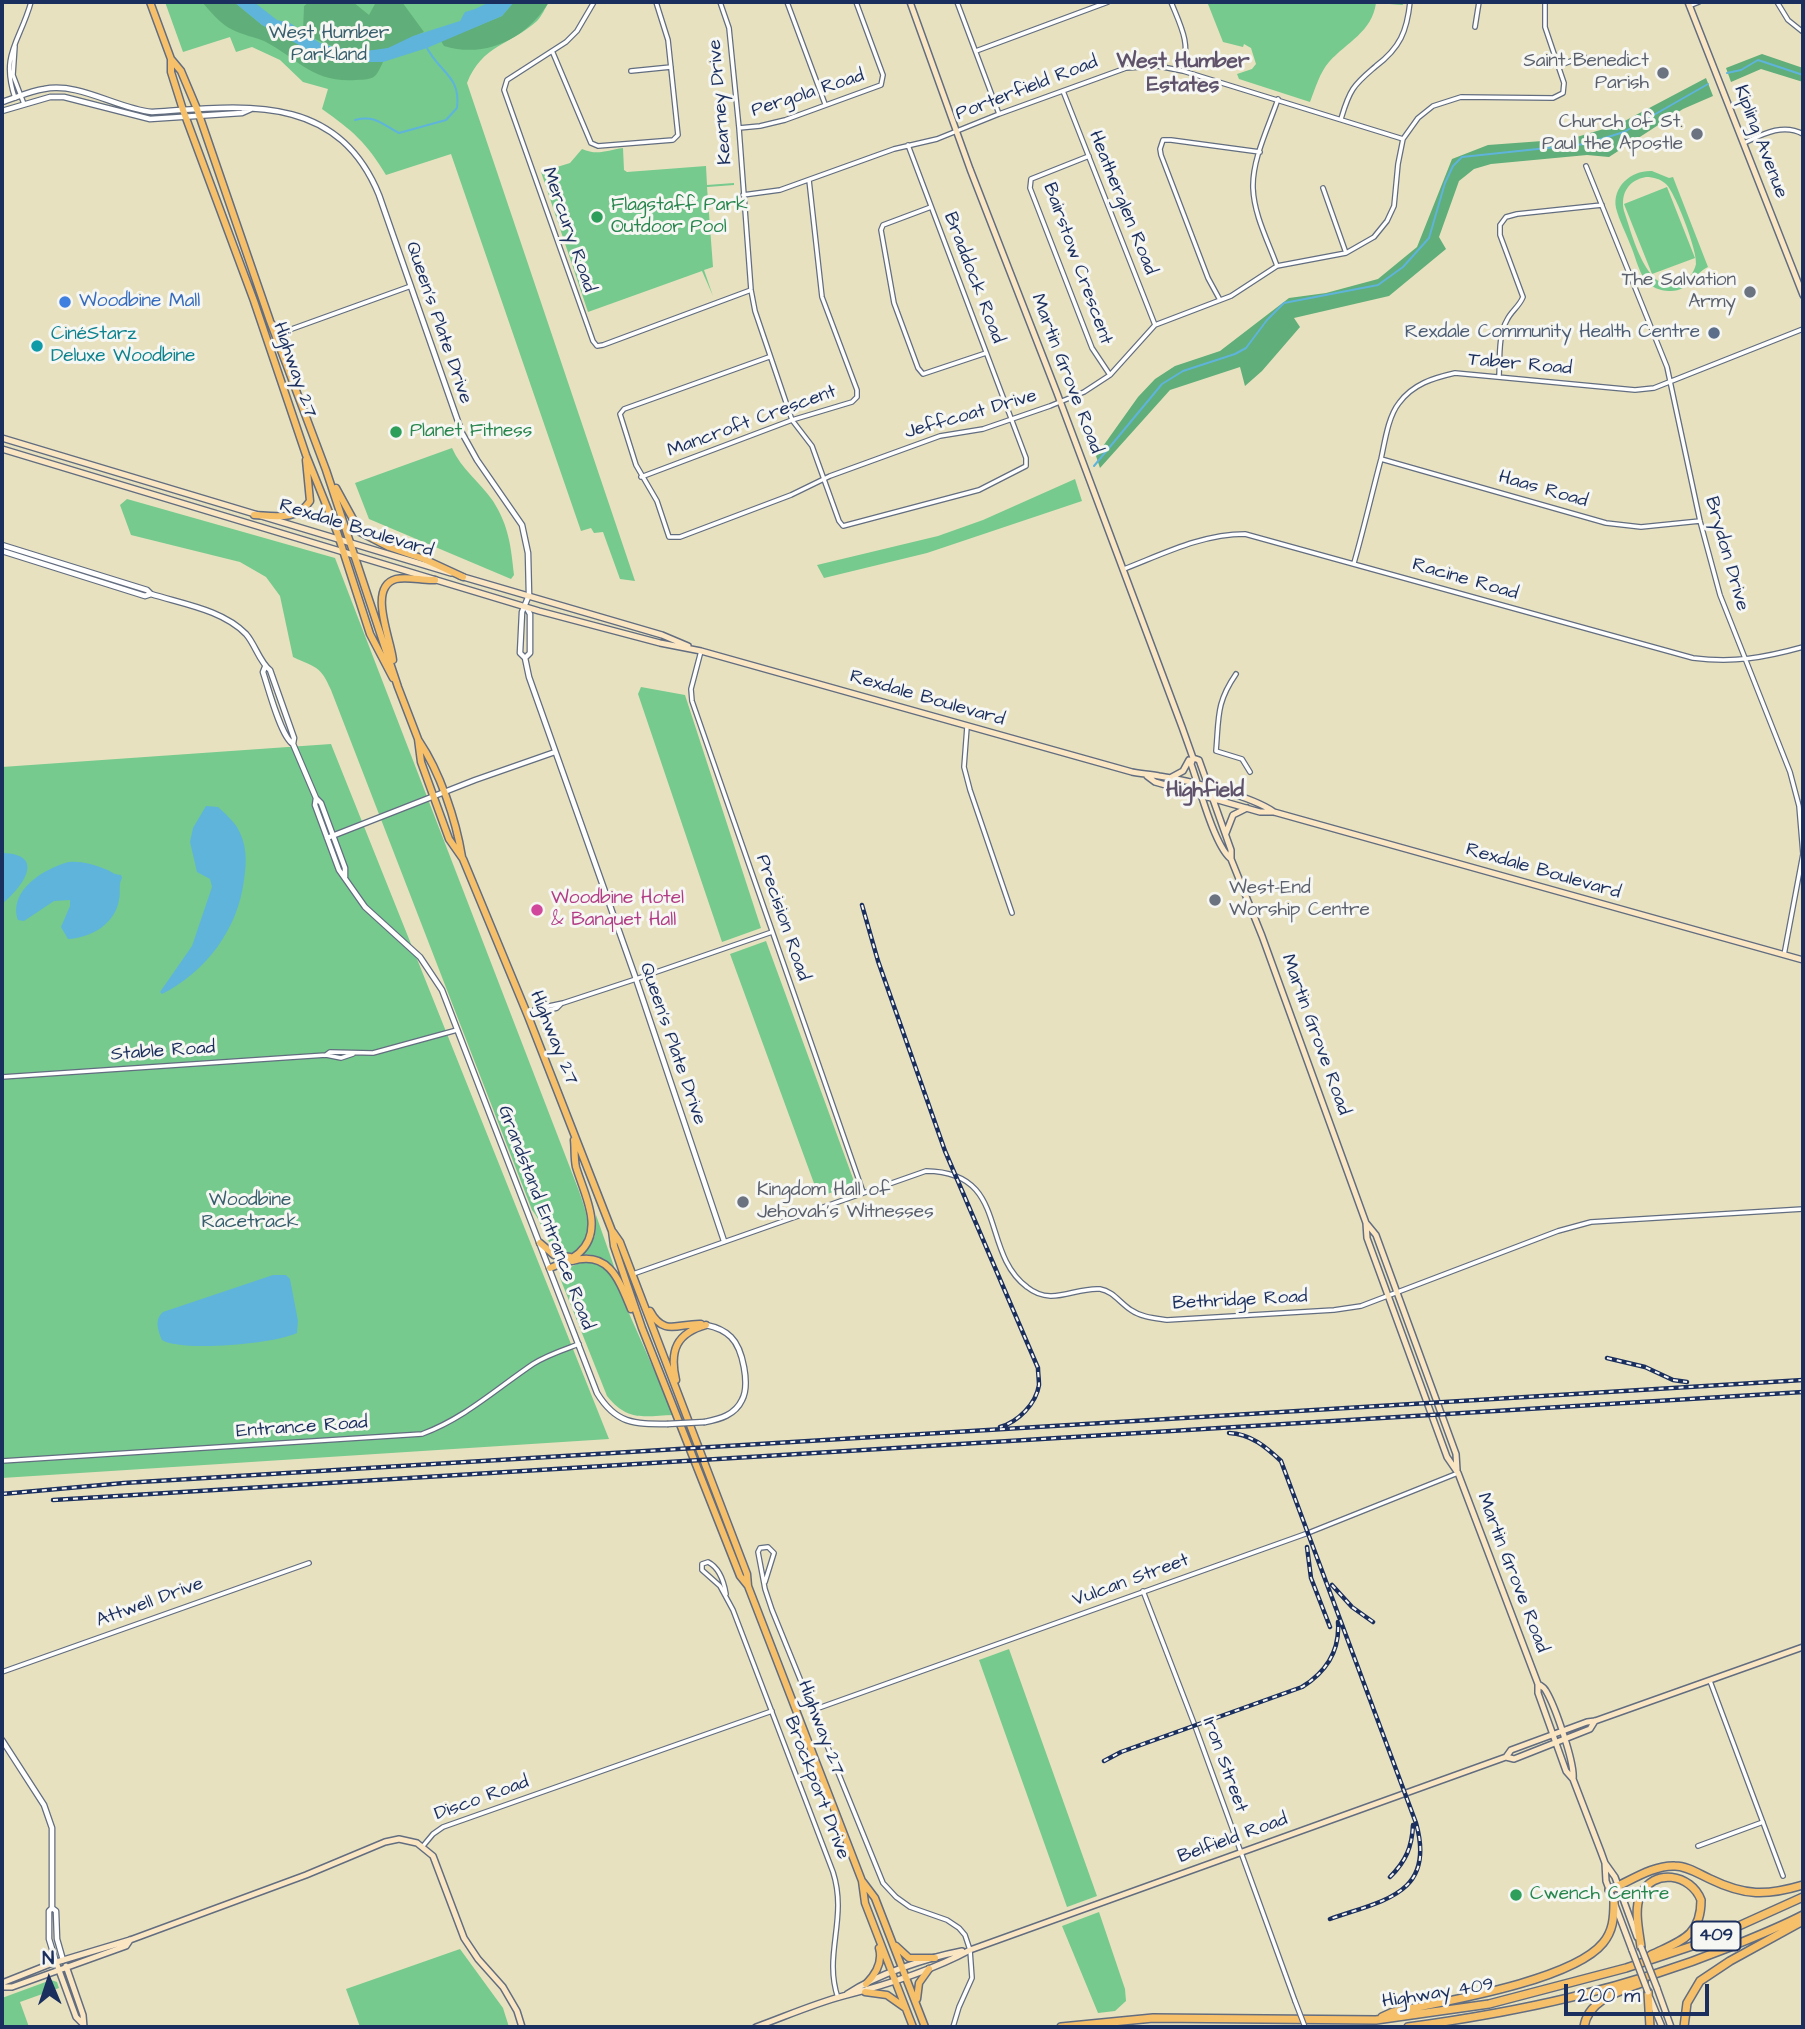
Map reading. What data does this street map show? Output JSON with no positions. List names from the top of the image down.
{
  "streets": {
    "highway": ["409", "Highway 409"],
    "main road": [
      "Kipling Avenue",
      "Highway 27",
      "Martin Grove Road",
      "Rexdale Boulevard",
      "Disco Road",
      "Belfield Road"
    ],
    "street": [
      "Porterfield Road",
      "Pergola Road",
      "Kearney Drive",
      "Heatherglen Road",
      "Mercury Road",
      "Bairstow Crescent",
      "Braddock Road",
      "Queen's Plate Drive",
      "Taber Road",
      "Jeffcoat Drive",
      "Mancroft Crescent",
      "Haas Road",
      "Brydon Drive",
      "Racine Road",
      "Precision Road",
      "Stable Road",
      "Grandstand Entrance Road",
      "Bethridge Road",
      "Entrance Road",
      "Vulcan Street",
      "Attwell Drive",
      "Iron Street",
      "Brockport Drive"
    ]
  },
  "crossings": [
    ["Porterfield Road", "Kearney Drive"],
    ["Porterfield Road", "Heatherglen Road"],
    ["Porterfield Road", "Braddock Road"],
    ["Porterfield Road", "Martin Grove Road"],
    ["Porterfield Road", "Jeffcoat Drive"],
    ["Porterfield Road", "Mancroft Crescent"],
    ["Pergola Road", "Kearney Drive"],
    ["Kearney Drive", "Mercury Road"],
    ["Kearney Drive", "Braddock Road"],
    ["Kearney Drive", "Jeffcoat Drive"],
    ["Kearney Drive", "Mancroft Crescent"],
    ["Heatherglen Road", "Bairstow Crescent"],
    ["Heatherglen Road", "Jeffcoat Drive"],
    ["Bairstow Crescent", "Jeffcoat Drive"],
    ["Braddock Road", "Jeffcoat Drive"],
    ["Queen's Plate Drive", "Highway 27"],
    ["Queen's Plate Drive", "Rexdale Boulevard"],
    ["Queen's Plate Drive", "Bethridge Road"],
    ["Taber Road", "Haas Road"],
    ["Taber Road", "Brydon Drive"],
    ["Taber Road", "Racine Road"],
    ["Highway 27", "Rexdale Boulevard"],
    ["Highway 27", "Bethridge Road"],
    ["Highway 27", "Belfield Road"],
    ["Martin Grove Road", "Jeffcoat Drive"],
    ["Martin Grove Road", "Rexdale Boulevard"],
    ["Martin Grove Road", "Racine Road"],
    ["Martin Grove Road", "Bethridge Road"],
    ["Martin Grove Road", "Vulcan Street"],
    ["Martin Grove Road", "Belfield Road"],
    ["Jeffcoat Drive", "Mancroft Crescent"],
    ["Haas Road", "Brydon Drive"],
    ["Rexdale Boulevard", "Brydon Drive"],
    ["Rexdale Boulevard", "Precision Road"],
    ["Brydon Drive", "Racine Road"],
    ["Precision Road", "Bethridge Road"],
    ["Stable Road", "Grandstand Entrance Road"],
    ["Grandstand Entrance Road", "Entrance Road"],
    ["Vulcan Street", "Iron Street"],
    ["Iron Street", "Belfield Road"],
    ["Brockport Drive", "Disco Road"],
    ["Brockport Drive", "Belfield Road"]
  ],
  "districts": ["West Humber Estates", "Highfield"],
  "parks": ["West Humber Parkland", "Woodbine Racetrack"],
  "places": [
    "Saint Benedict Parish",
    "Church of St. Paul the Apostle",
    "Flagstaff Park Outdoor Pool",
    "The Salvation Army",
    "Woodbine Mall",
    "Rexdale Community Health Centre",
    "CinéStarz Deluxe Woodbine",
    "Planet Fitness",
    "West-End Worship Centre",
    "Woodbine Hotel & Banquet Hall",
    "Kingdom Hall of Jehovah's Witnesses",
    "Cwench Centre"
  ],
  "scale_bar": "200 m",
  "north": "top"
}
